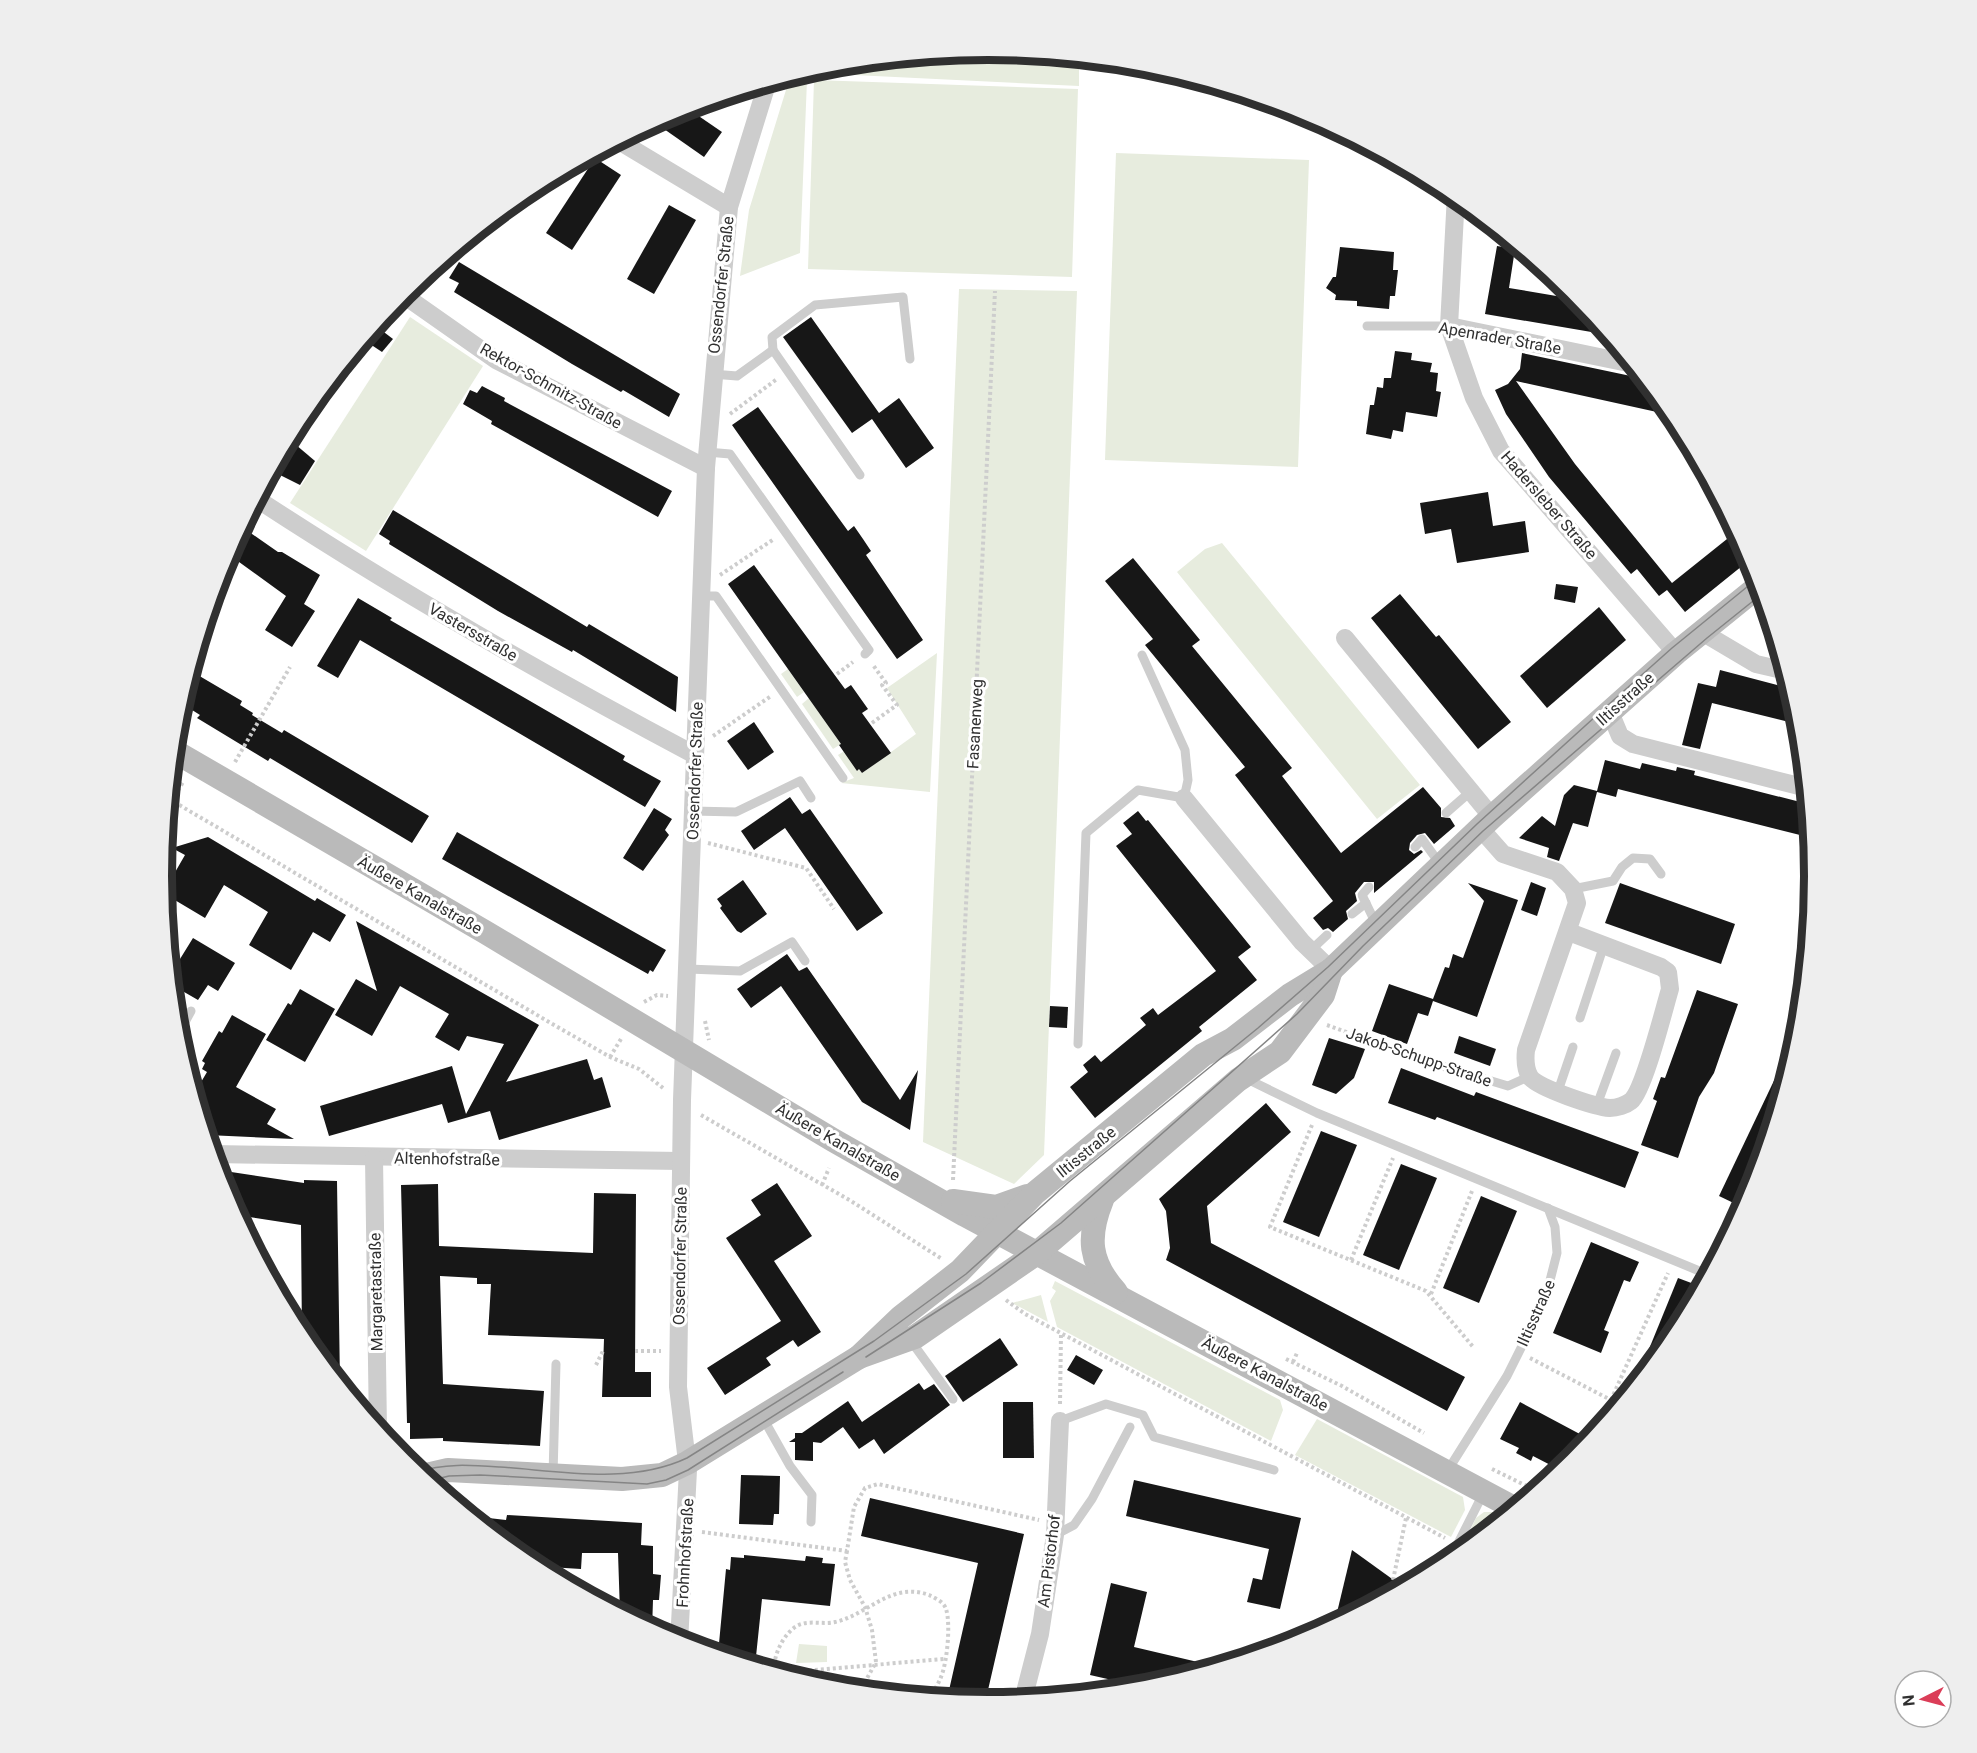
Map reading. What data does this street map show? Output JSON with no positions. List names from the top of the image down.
{
  "streets": {
    "street": [
      "Ossendorfer Straße",
      "Apenrader Straße",
      "Rektor-Schmitz-Straße",
      "Hadersleber Straße",
      "Vastersstraße",
      "Iltisstraße",
      "Äußere Kanalstraße",
      "Altenhofstraße",
      "Margaretastraße",
      "Frohnhofstraße",
      "Am Pistorhof"
    ],
    "lane": ["Jakob-Schupp-Straße"],
    "path": ["Fasanenweg"]
  },
  "crossings": [
    ["Ossendorfer Straße", "Rektor-Schmitz-Straße"],
    ["Ossendorfer Straße", "Vastersstraße"],
    ["Ossendorfer Straße", "Iltisstraße"],
    ["Ossendorfer Straße", "Äußere Kanalstraße"],
    ["Ossendorfer Straße", "Altenhofstraße"],
    ["Ossendorfer Straße", "Frohnhofstraße"],
    ["Apenrader Straße", "Hadersleber Straße"],
    ["Hadersleber Straße", "Iltisstraße"],
    ["Iltisstraße", "Äußere Kanalstraße"],
    ["Iltisstraße", "Jakob-Schupp-Straße"],
    ["Iltisstraße", "Frohnhofstraße"],
    ["Fasanenweg", "Äußere Kanalstraße"],
    ["Altenhofstraße", "Margaretastraße"]
  ],
  "north": "left"
}
